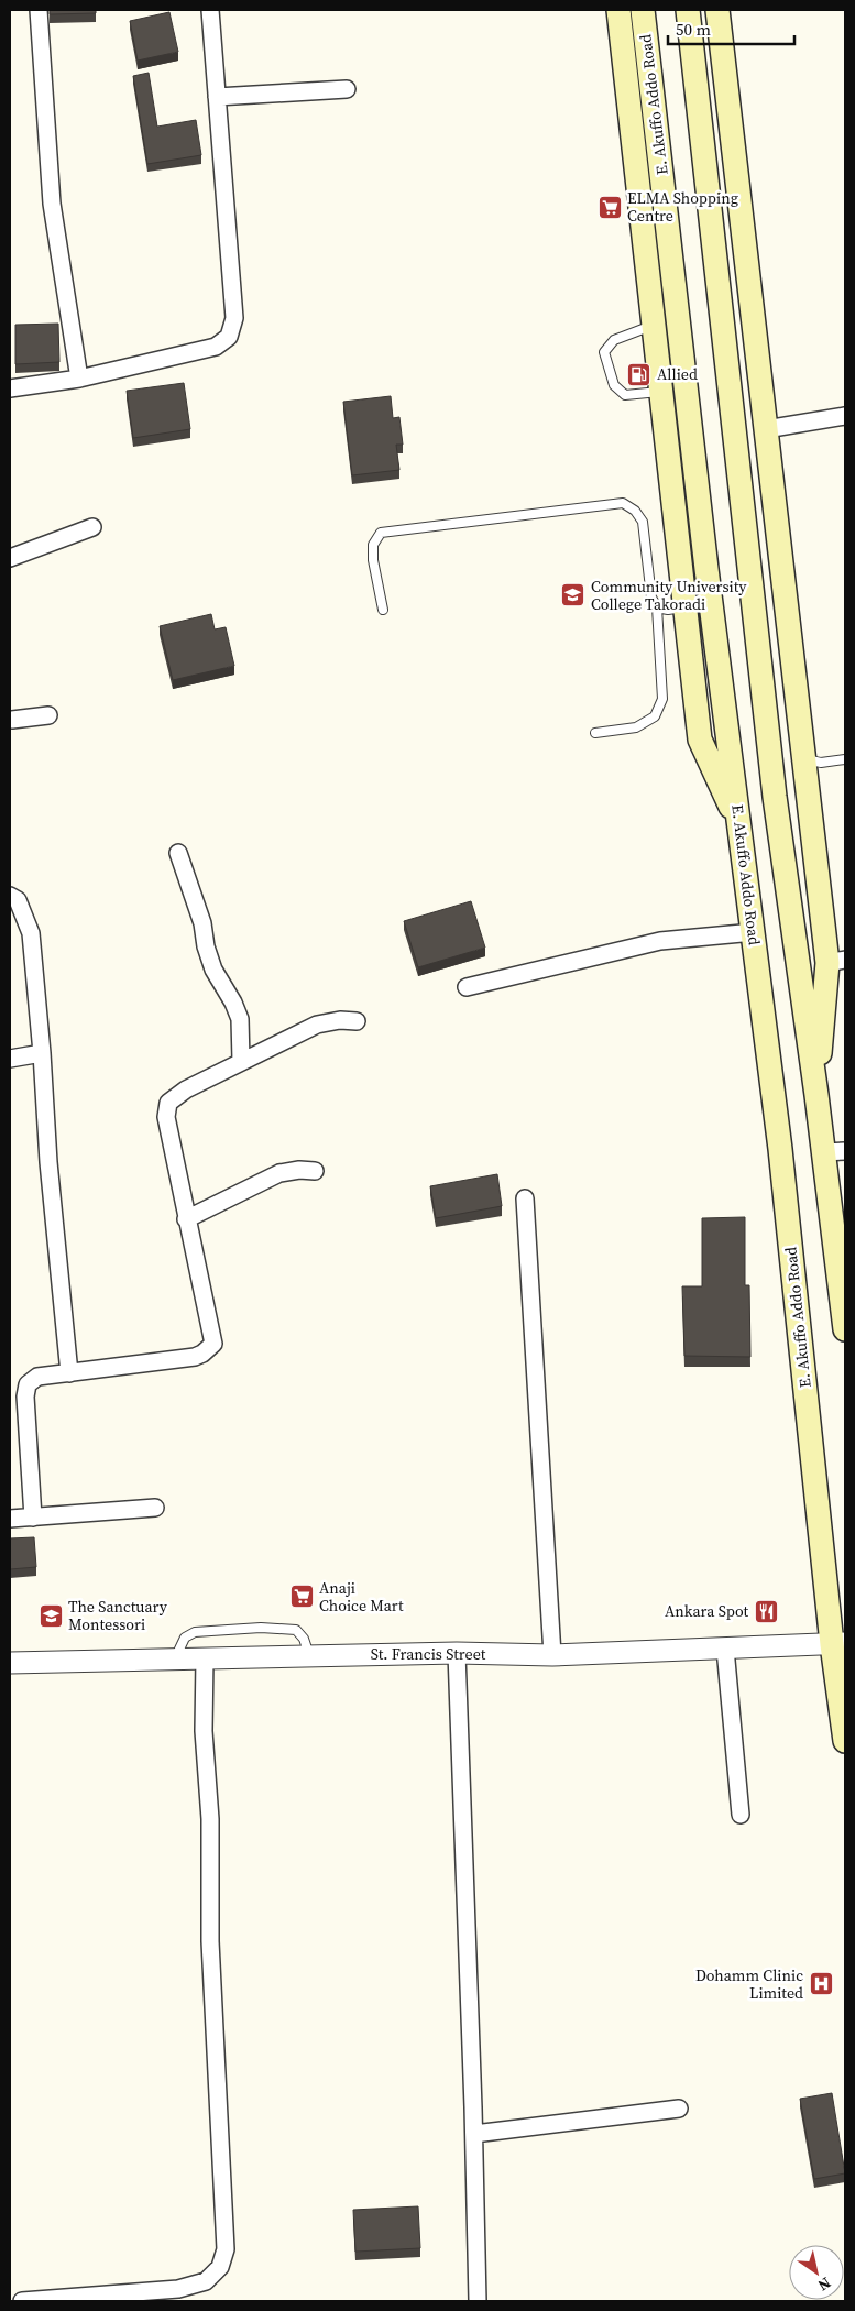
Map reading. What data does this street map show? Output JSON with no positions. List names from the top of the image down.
{
  "streets": {
    "main road": ["E. Akuffo Addo Road"],
    "street": ["St. Francis Street"]
  },
  "crossings": [
    ["E. Akuffo Addo Road", "St. Francis Street"]
  ],
  "places": {
    "supermarket": ["ELMA Shopping Centre", "Anaji Choice Mart"],
    "fuel station": ["Allied"],
    "school or university": ["Community University College Takoradi", "The Sanctuary Montessori"],
    "restaurant": ["Ankara Spot"],
    "hospital": ["Dohamm Clinic Limited"]
  },
  "scale_bar": "50 m",
  "north": "bottom right"
}
